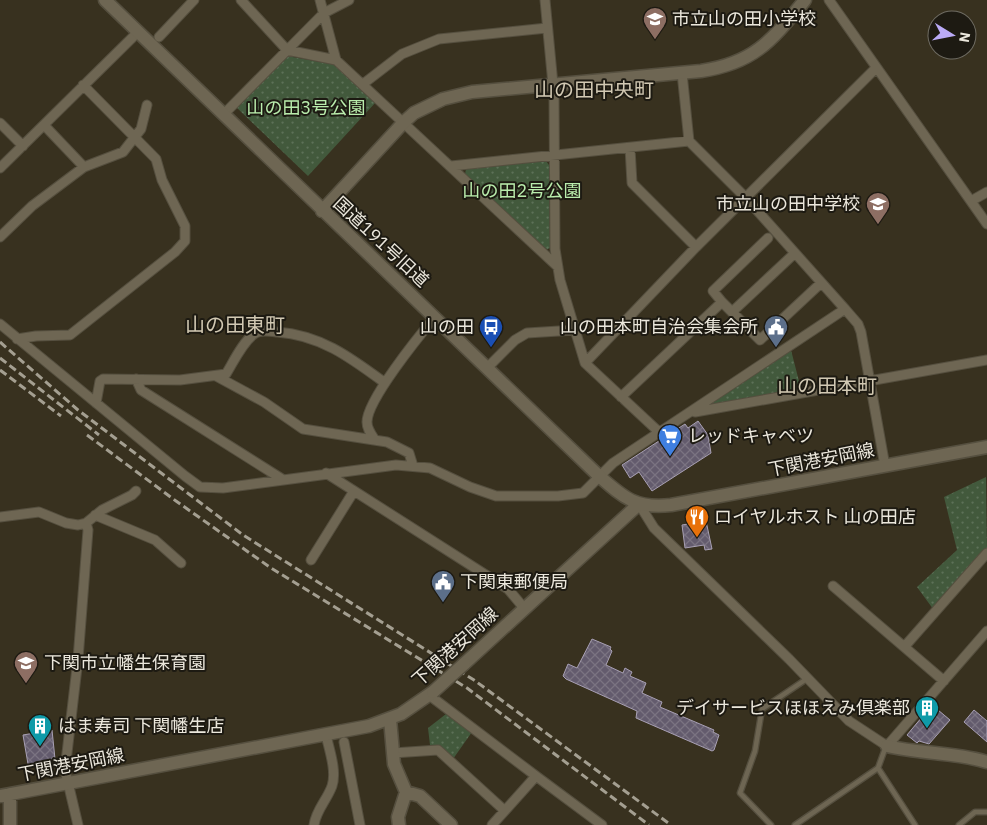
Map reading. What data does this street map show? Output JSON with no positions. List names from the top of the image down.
{
  "streets": {
    "street": ["国道191号旧道", "下関港安岡線"]
  },
  "crossings": [
    ["国道191号旧道", "下関港安岡線"]
  ],
  "districts": ["山の田中央町", "山の田東町", "山の田本町"],
  "parks": ["山の田3号公園", "山の田2号公園"],
  "places": {
    "school or university": ["市立山の田小学校", "市立山の田中学校", "下関市立幡生保育園"],
    "bus stop": ["山の田"],
    "public building": ["山の田本町自治会集会所", "下関東郵便局"],
    "supermarket": ["レッドキャベツ"],
    "restaurant": ["ロイヤルホスト 山の田店"],
    "building": ["デイサービスほほえみ倶楽部", "はま寿司 下関幡生店"]
  },
  "north": "right"
}
